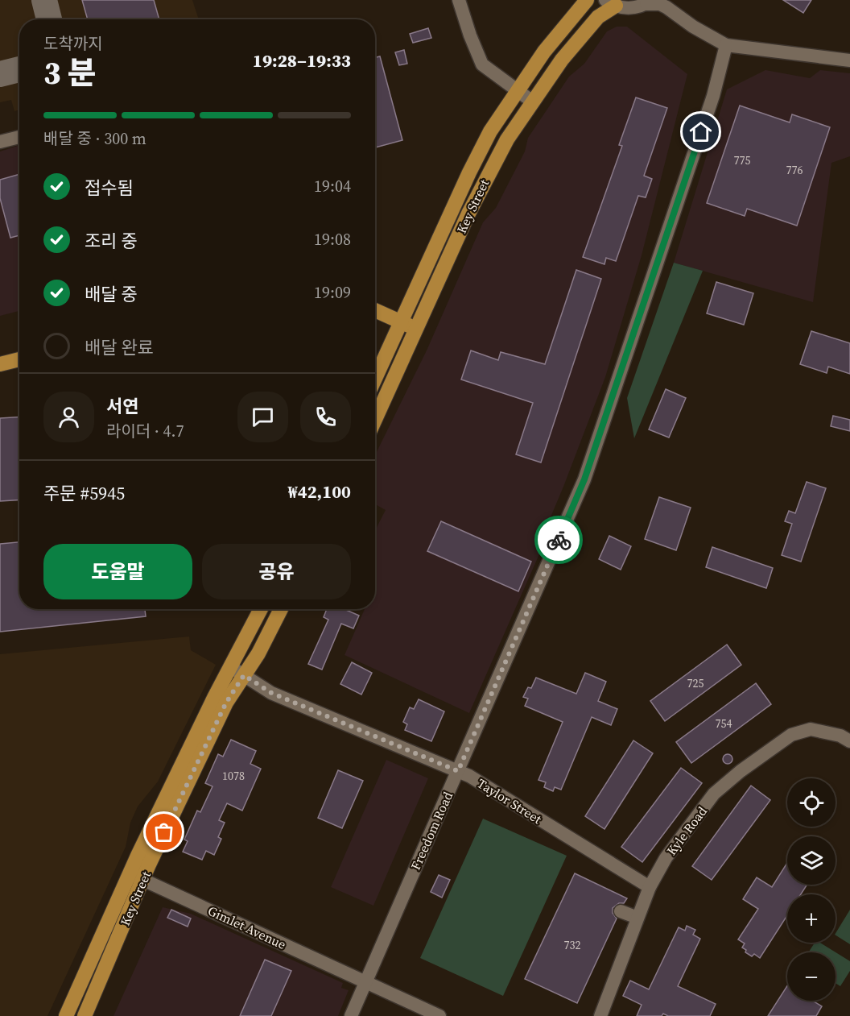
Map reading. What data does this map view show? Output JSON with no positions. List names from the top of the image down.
{
  "streets": {
    "main road": ["Key Street"],
    "street": [
      "Taylor Street",
      "Freedom Road",
      "Kyle Road",
      "Gimlet Avenue"
    ]
  },
  "crossings": [
    ["Key Street", "Taylor Street"],
    ["Key Street", "Gimlet Avenue"],
    ["Taylor Street", "Freedom Road"],
    ["Taylor Street", "Kyle Road"],
    ["Freedom Road", "Gimlet Avenue"]
  ],
  "house_numbers": [
    "775",
    "776",
    "725",
    "754",
    "1078",
    "732"
  ],
  "page": {
    "heading": ["3 분", "도착까지", "19:28–19:33"],
    "panel": [
      "서연",
      "라이더 · 4.7",
      "주문 #5945",
      "₩42,100"
    ],
    "bar": "배달 중 · 300 m",
    "list": [
      ["접수됨", "19:04"],
      ["조리 중", "19:08"],
      ["배달 중", "19:09"],
      "배달 완료"
    ],
    "buttons": ["도움말", "공유"],
    "map_buttons": ["+", "−"]
  }
}
